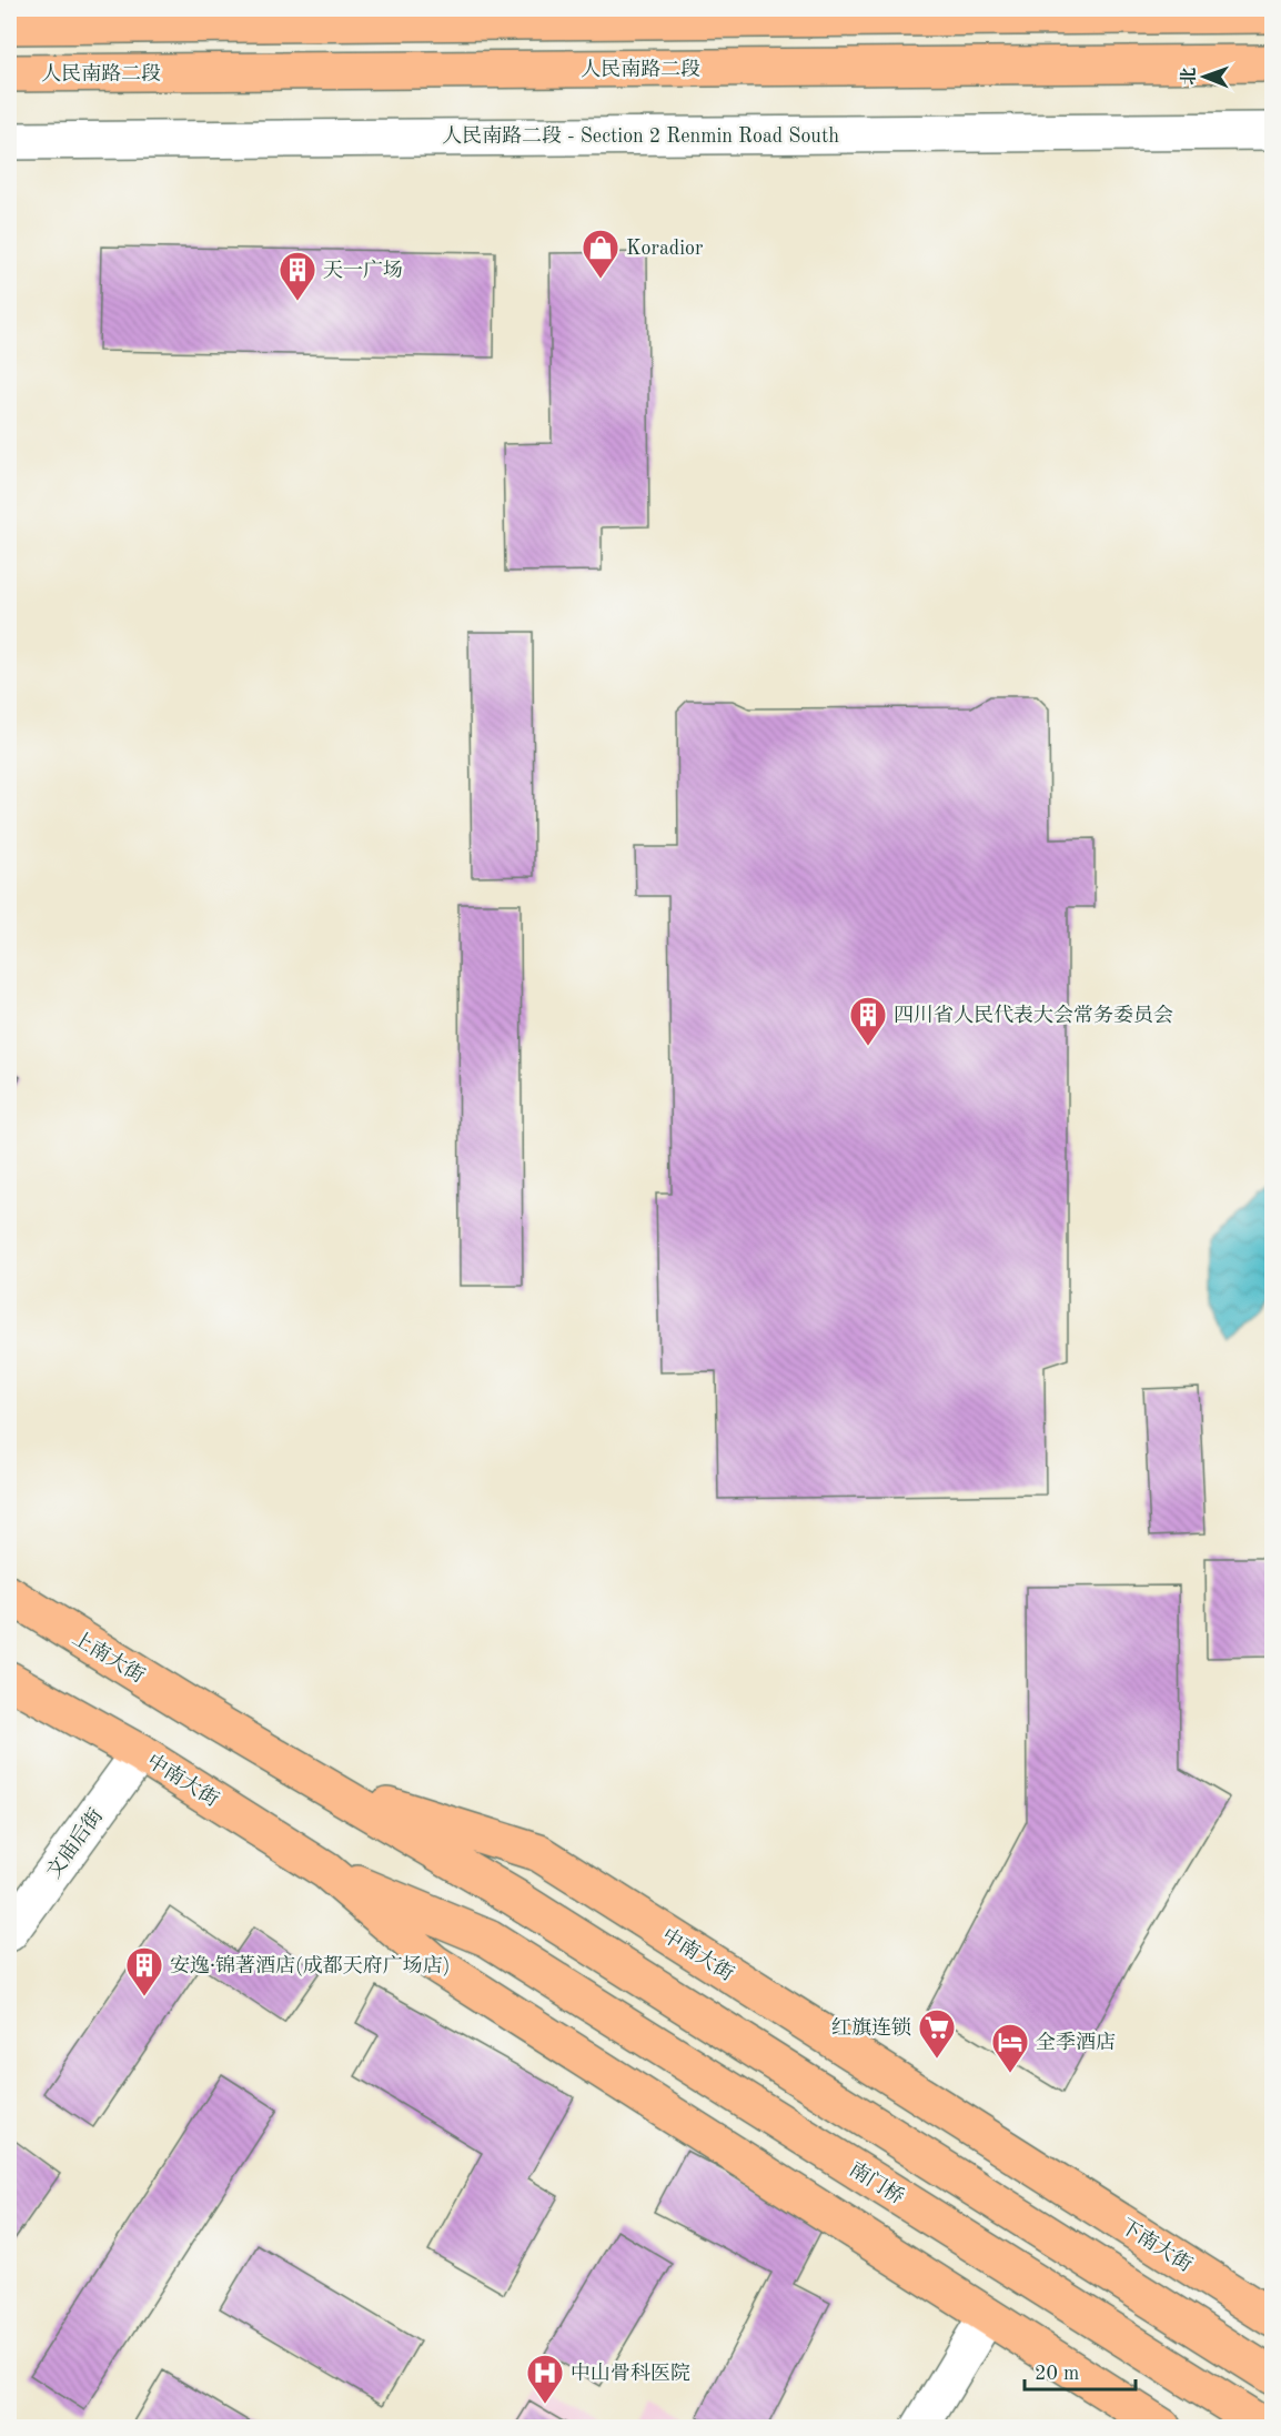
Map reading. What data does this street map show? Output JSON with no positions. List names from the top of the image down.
{
  "streets": {
    "main road": [
      "人民南路二段",
      "上南大街",
      "中南大街",
      "南门桥",
      "下南大街"
    ],
    "street": ["人民南路二段 - Section 2 Renmin Road South", "文庙后街"]
  },
  "crossings": [
    ["上南大街", "中南大街"],
    ["中南大街", "文庙后街"],
    ["中南大街", "南门桥"],
    ["中南大街", "下南大街"]
  ],
  "places": {
    "shop": ["Koradior"],
    "building": ["天一广场", "四川省人民代表大会常务委员会", "安逸·锦著酒店(成都天府广场店)"],
    "supermarket": ["红旗连锁"],
    "hotel": ["全季酒店"],
    "hospital": ["中山骨科医院"]
  },
  "scale_bar": "20 m",
  "north": "left"
}
